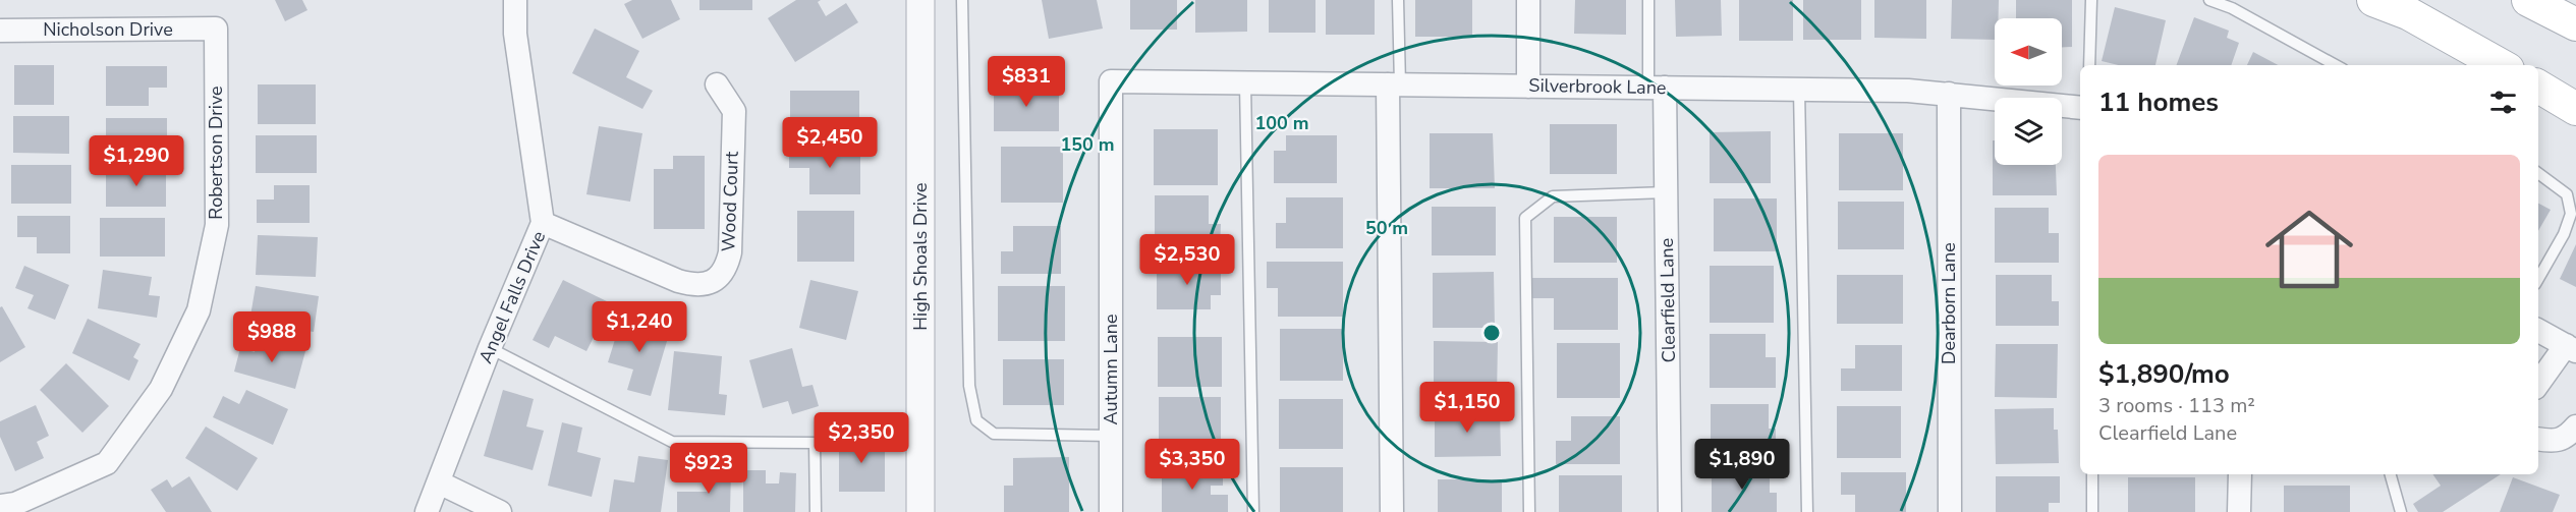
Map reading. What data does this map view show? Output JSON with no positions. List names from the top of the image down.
{
  "streets": {
    "street": [
      "Nicholson Drive",
      "Silverbrook Lane",
      "Robertson Drive",
      "Wood Court",
      "High Shoals Drive",
      "Angel Falls Drive",
      "Clearfield Lane",
      "Dearborn Lane",
      "Autumn Lane"
    ]
  },
  "crossings": [
    ["Nicholson Drive", "Robertson Drive"],
    ["Silverbrook Lane", "Clearfield Lane"],
    ["Silverbrook Lane", "Dearborn Lane"],
    ["Silverbrook Lane", "Autumn Lane"],
    ["Wood Court", "Angel Falls Drive"]
  ],
  "north": "left",
  "page": {
    "price": [
      "$831",
      "$2,450",
      "$1,290",
      "$2,530",
      "$1,240",
      "$988",
      "$1,150",
      "$2,350",
      "$3,350",
      "$1,890",
      "$923"
    ],
    "heading": "11 homes",
    "list": [
      {
        "name": "$1,890/mo",
        "note": "3 rooms · 113 m² · Clearfield Lane"
      }
    ]
  },
  "rings": ["100 m", "150 m", "50 m"]
}
